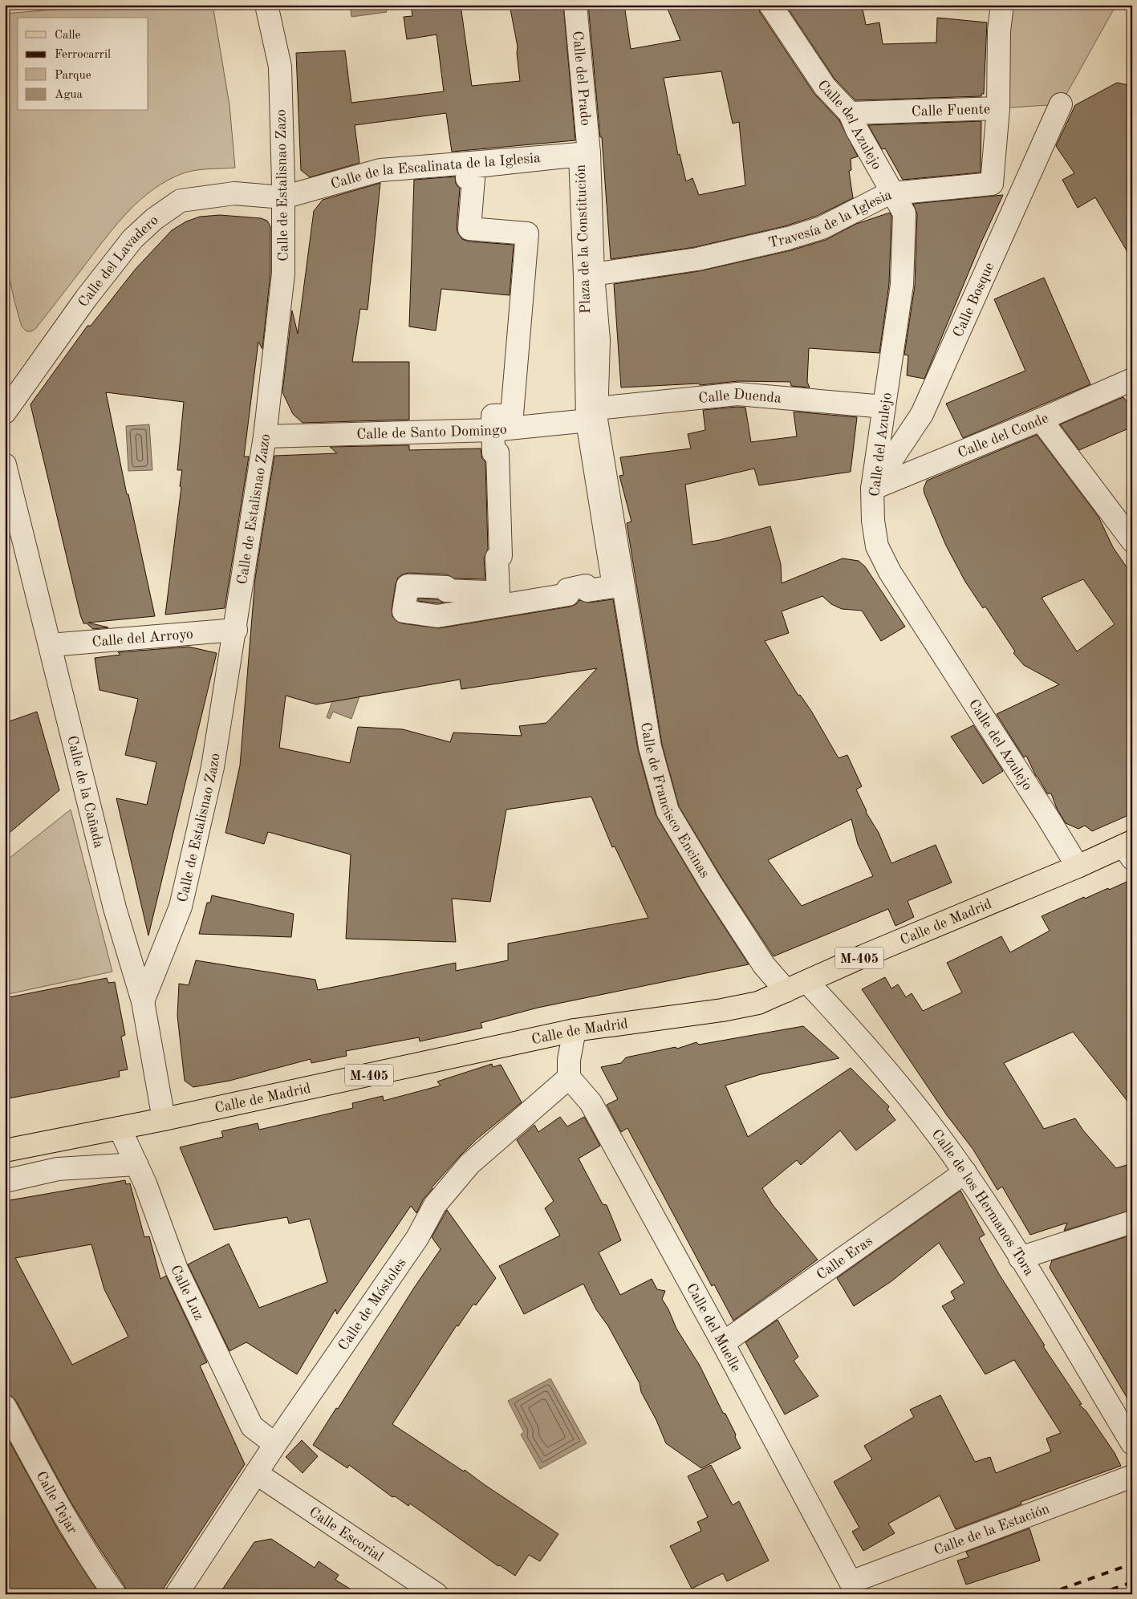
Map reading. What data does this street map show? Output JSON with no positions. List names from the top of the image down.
{
  "streets": {
    "main road": ["Calle de Madrid", "M-405"],
    "street": [
      "Calle del Prado",
      "Calle Fuente",
      "Calle del Azulejo",
      "Calle de la Escalinata de la Iglesia",
      "Calle de Estalisnao Zazo",
      "Travesía de la Iglesia",
      "Plaza de la Constitución",
      "Calle del Lavadero",
      "Calle Bosque",
      "Calle Duenda",
      "Calle de Santo Domingo",
      "Calle del Conde",
      "Calle del Arroyo",
      "Calle de la Cañada",
      "Calle de Francisco Encinas",
      "Calle de los Hermanos Tora",
      "Calle Eras",
      "Calle Luz",
      "Calle de Móstoles",
      "Calle del Muelle",
      "Calle Tejar",
      "Calle de la Estación",
      "Calle Escorial"
    ]
  },
  "crossings": [
    ["Calle del Prado", "Calle de la Escalinata de la Iglesia"],
    ["Calle del Prado", "Plaza de la Constitución"],
    ["Calle Fuente", "Calle del Azulejo"],
    ["Calle Fuente", "Travesía de la Iglesia"],
    ["Calle del Azulejo", "Travesía de la Iglesia"],
    ["Calle del Azulejo", "Calle Bosque"],
    ["Calle del Azulejo", "Calle Duenda"],
    ["Calle del Azulejo", "Calle del Conde"],
    ["Calle del Azulejo", "Calle de Madrid"],
    ["Calle de la Escalinata de la Iglesia", "Calle de Estalisnao Zazo"],
    ["Calle de la Escalinata de la Iglesia", "Plaza de la Constitución"],
    ["Calle de la Escalinata de la Iglesia", "Calle del Lavadero"],
    ["Calle de Estalisnao Zazo", "Calle del Lavadero"],
    ["Calle de Estalisnao Zazo", "Calle de Santo Domingo"],
    ["Calle de Estalisnao Zazo", "Calle del Arroyo"],
    ["Calle de Estalisnao Zazo", "Calle de la Cañada"],
    ["Travesía de la Iglesia", "Plaza de la Constitución"],
    ["Plaza de la Constitución", "Calle Duenda"],
    ["Plaza de la Constitución", "Calle de Santo Domingo"],
    ["Plaza de la Constitución", "Calle de Francisco Encinas"],
    ["Calle Bosque", "Calle del Conde"],
    ["Calle Duenda", "Calle de Santo Domingo"],
    ["Calle del Arroyo", "Calle de la Cañada"],
    ["Calle de la Cañada", "Calle de Madrid"],
    ["Calle de Francisco Encinas", "Calle de Madrid"],
    ["Calle de Madrid", "Calle de los Hermanos Tora"],
    ["Calle de Madrid", "Calle Luz"],
    ["Calle de los Hermanos Tora", "Calle Eras"],
    ["Calle Eras", "Calle del Muelle"],
    ["Calle Luz", "Calle de Móstoles"],
    ["Calle de Móstoles", "Calle del Muelle"],
    ["Calle de Móstoles", "Calle Escorial"],
    ["Calle del Muelle", "Calle de la Estación"]
  ],
  "legend": [
    "Calle",
    "Ferrocarril",
    "Parque",
    "Agua"
  ]
}
